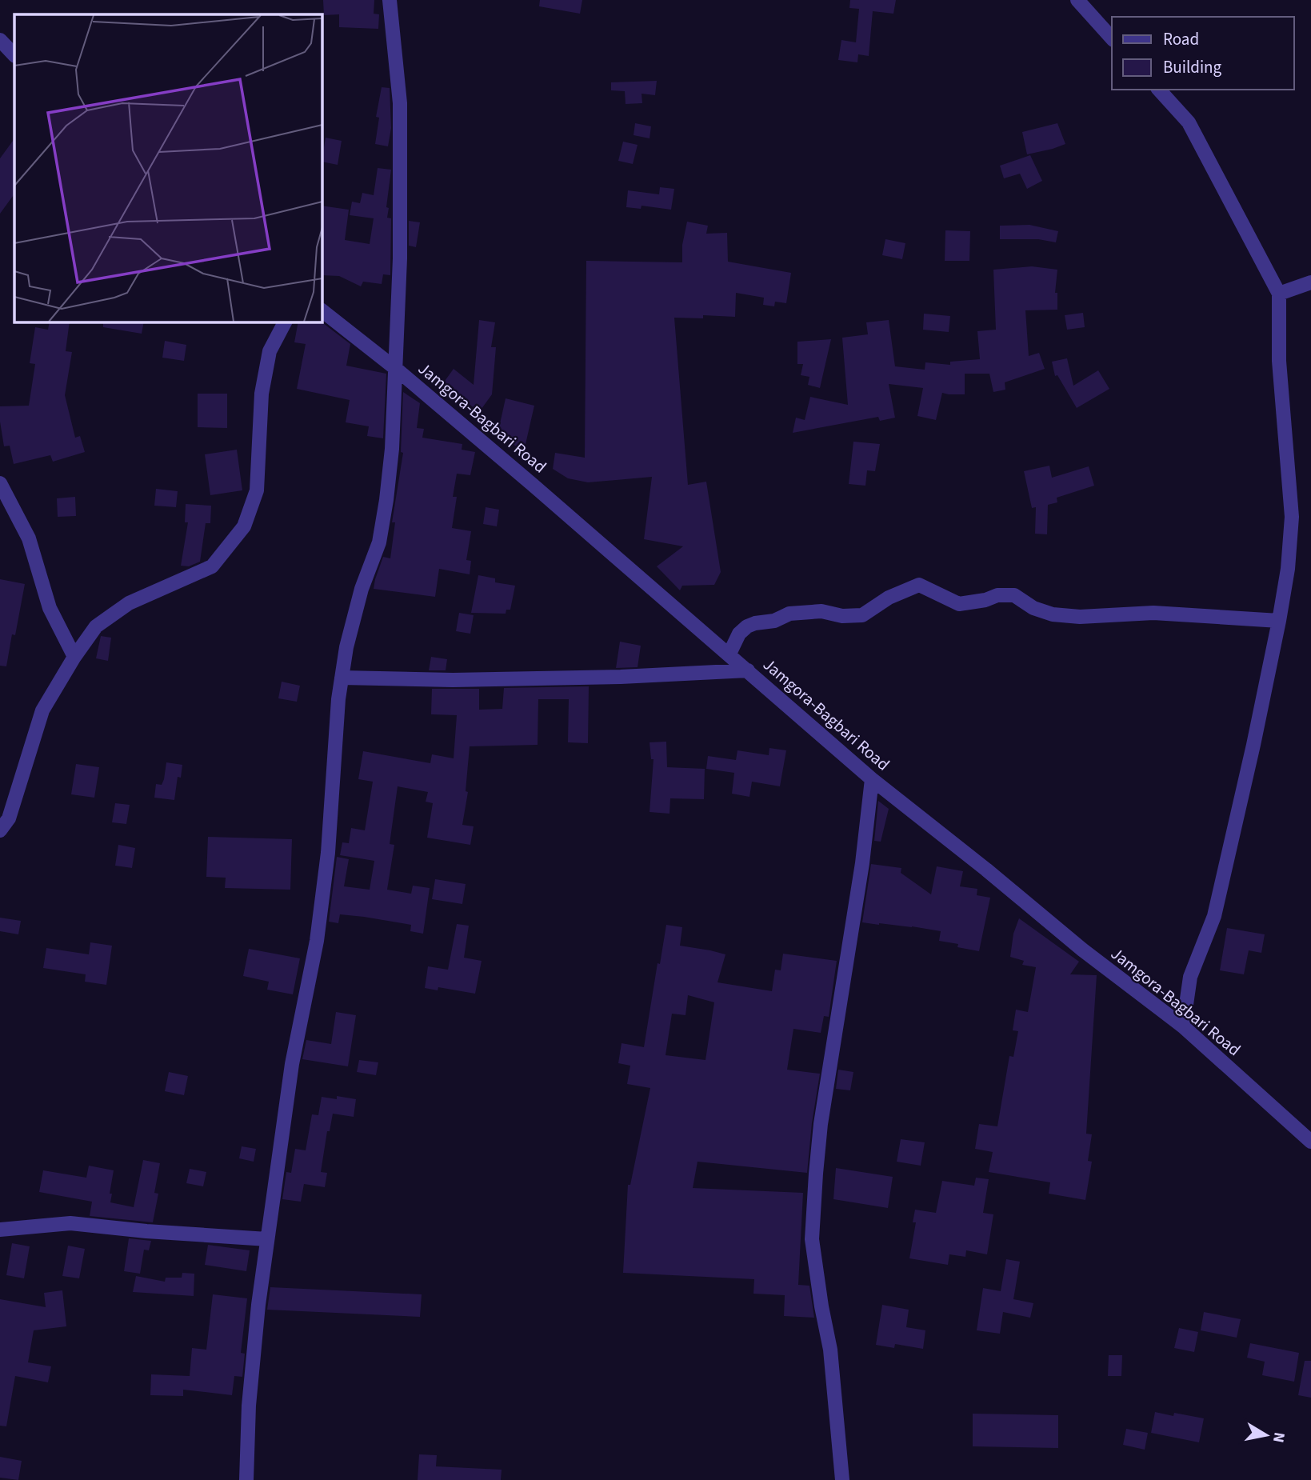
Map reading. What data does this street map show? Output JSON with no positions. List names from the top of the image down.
{
  "streets": {
    "street": ["Jamgora-Bagbari Road"]
  },
  "legend": ["Road", "Building"],
  "north": "right"
}
